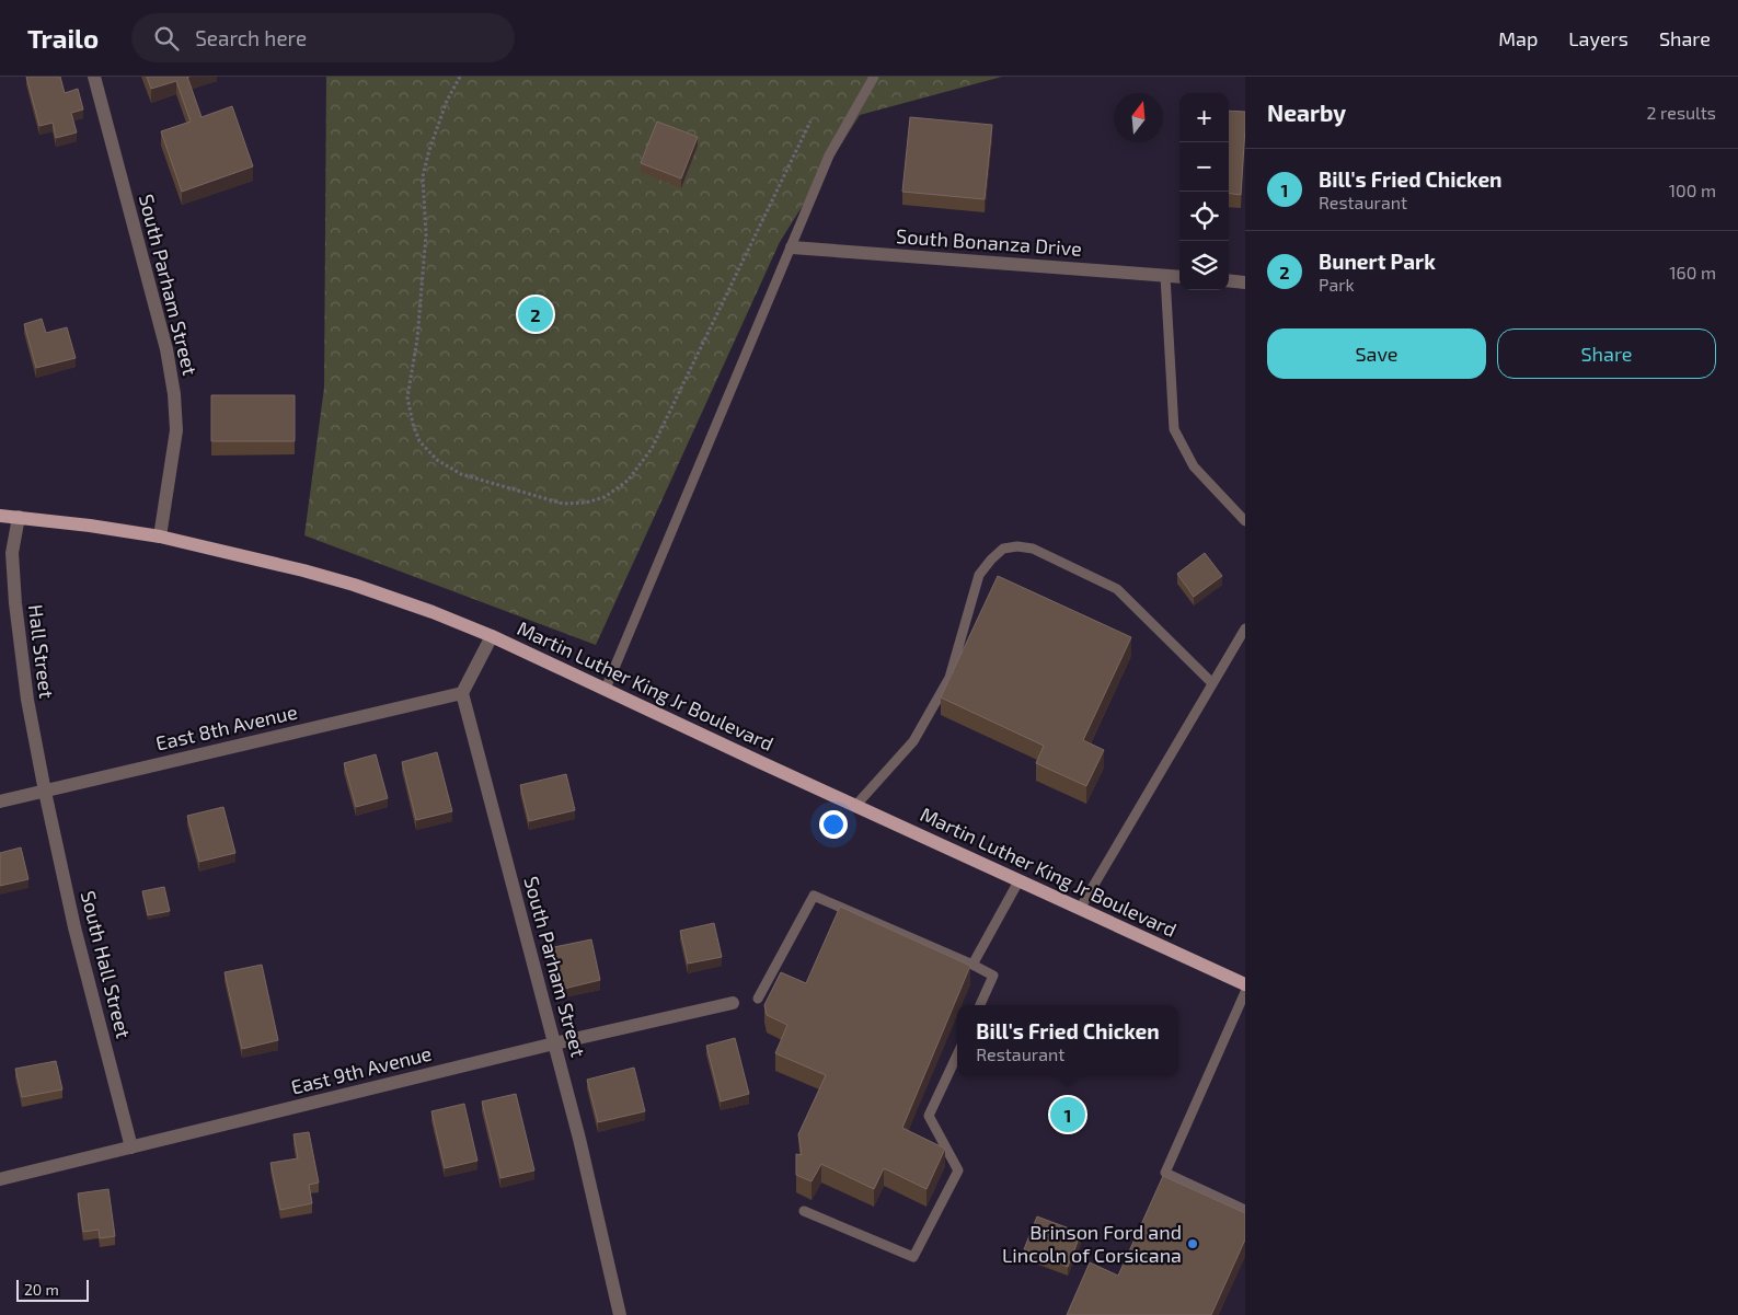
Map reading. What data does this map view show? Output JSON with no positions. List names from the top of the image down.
{
  "streets": {
    "main road": ["Martin Luther King Jr Boulevard"],
    "street": [
      "South Bonanza Drive",
      "South Parham Street",
      "Hall Street",
      "East 8th Avenue",
      "South Hall Street",
      "East 9th Avenue"
    ]
  },
  "crossings": [
    ["South Parham Street", "Martin Luther King Jr Boulevard"],
    ["South Parham Street", "East 8th Avenue"],
    ["South Parham Street", "East 9th Avenue"],
    ["Hall Street", "Martin Luther King Jr Boulevard"],
    ["Hall Street", "East 8th Avenue"],
    ["Hall Street", "South Hall Street"],
    ["East 8th Avenue", "South Hall Street"],
    ["South Hall Street", "East 9th Avenue"]
  ],
  "places": ["Brinson Ford and Lincoln of Corsicana"],
  "scale_bar": "20 m",
  "north": "top",
  "page": {
    "header": "Trailo",
    "search": "Search here",
    "nav": ["Map", "Layers", "Share"],
    "heading": ["Nearby", "2 results"],
    "map_buttons": ["+", "−"],
    "list": [
      {
        "mark": "1",
        "name": "Bill's Fried Chicken",
        "note": "Restaurant",
        "value": "100 m"
      },
      {
        "mark": "2",
        "name": "Bunert Park",
        "note": "Park",
        "value": "160 m"
      }
    ],
    "pins": ["2", "1"],
    "buttons": ["Save", "Share"],
    "popup": ["Bill's Fried Chicken", "Restaurant"],
    "scale": "20 m"
  }
}
